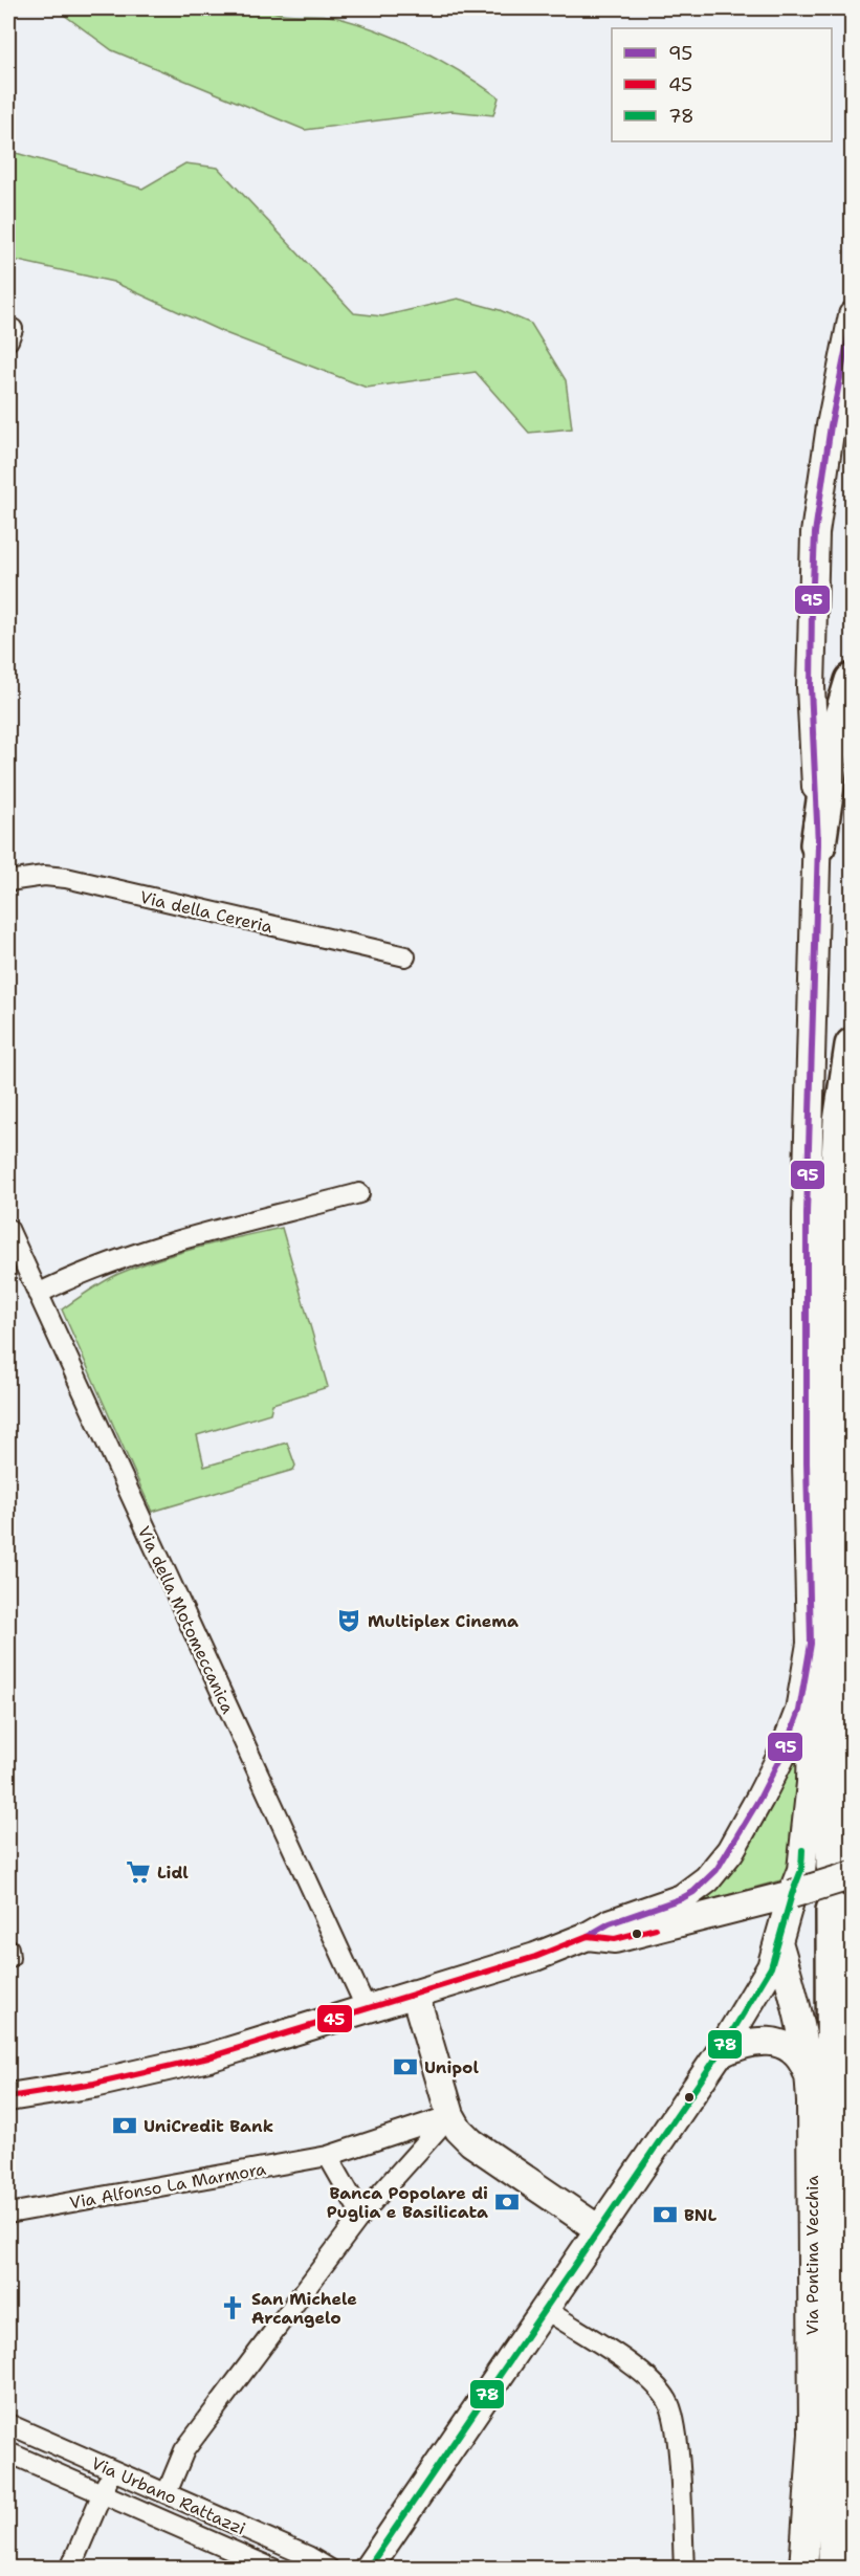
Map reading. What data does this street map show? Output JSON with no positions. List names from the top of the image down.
{
  "streets": {
    "street": [
      "Via della Cereria",
      "Via della Motomeccanica",
      "Via Alfonso La Marmora",
      "Via Pontina Vecchia",
      "Via Urbano Rattazzi"
    ]
  },
  "places": {
    "theatre": ["Multiplex Cinema"],
    "supermarket": ["Lidl"],
    "bank": [
      "Unipol",
      "UniCredit Bank",
      "Banca Popolare di Puglia e Basilicata",
      "BNL"
    ],
    "church": ["San Michele Arcangelo"]
  },
  "lines": ["transit line 95", "transit line 78", "transit line 45"],
  "legend": ["95", "45", "78"]
}
